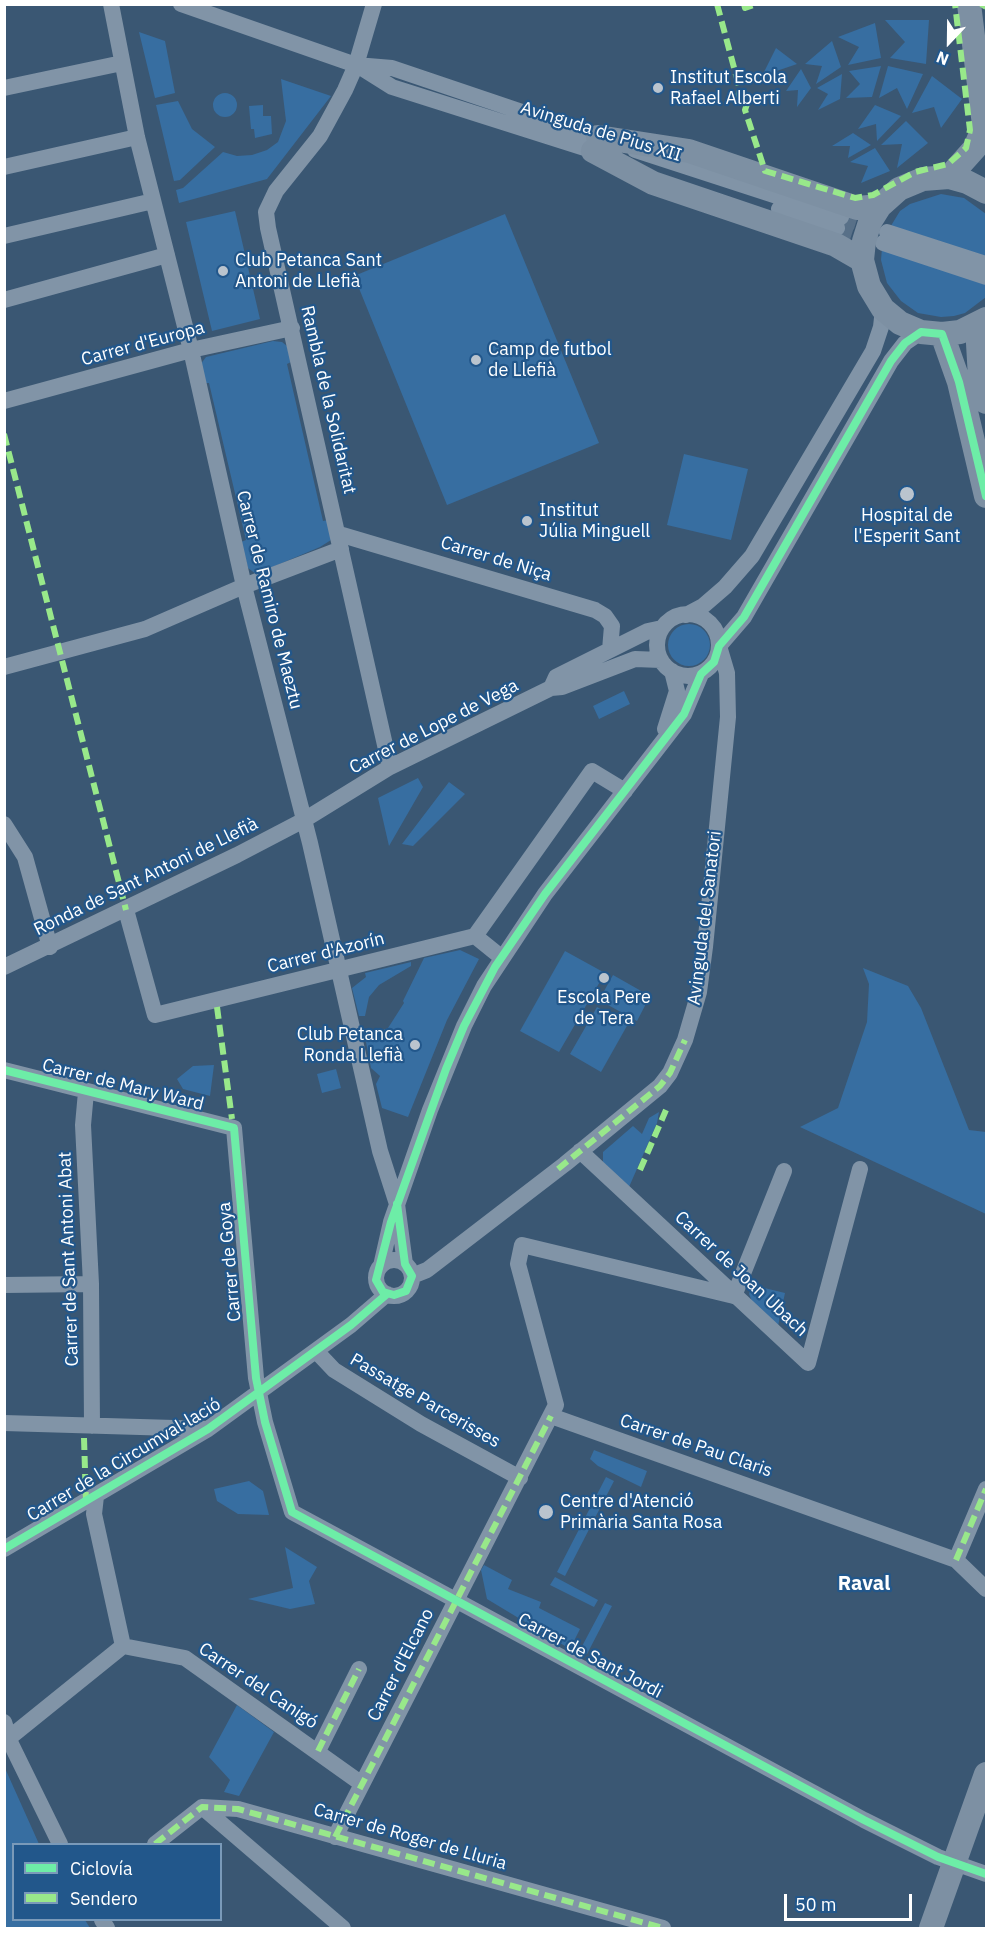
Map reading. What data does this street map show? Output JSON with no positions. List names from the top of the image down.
{
  "streets": {
    "street": [
      "Avinguda de Pius XII",
      "Carrer d'Europa",
      "Rambla de la Solidaritat",
      "Carrer de Niça",
      "Carrer de Ramiro de Maeztu",
      "Carrer de Lope de Vega",
      "Ronda de Sant Antoni de Llefià",
      "Avinguda del Sanatori",
      "Carrer d'Azorín",
      "Carrer de Mary Ward",
      "Carrer de Sant Antoni Abat",
      "Carrer de Goya",
      "Carrer de Joan Ubach",
      "Passatge Parcerisses",
      "Carrer de Pau Claris",
      "Carrer de la Circumval·lació",
      "Carrer de Sant Jordi",
      "Carrer d'Elcano",
      "Carrer del Canigó",
      "Carrer de Roger de Lluria"
    ]
  },
  "crossings": [
    ["Avinguda de Pius XII", "Rambla de la Solidaritat"],
    ["Carrer d'Europa", "Rambla de la Solidaritat"],
    ["Carrer d'Europa", "Carrer de Ramiro de Maeztu"],
    ["Rambla de la Solidaritat", "Carrer de Niça"],
    ["Rambla de la Solidaritat", "Carrer de Lope de Vega"],
    ["Carrer de Niça", "Carrer de Lope de Vega"],
    ["Carrer de Ramiro de Maeztu", "Carrer de Lope de Vega"],
    ["Carrer de Ramiro de Maeztu", "Ronda de Sant Antoni de Llefià"],
    ["Carrer de Ramiro de Maeztu", "Avinguda del Sanatori"],
    ["Carrer de Ramiro de Maeztu", "Carrer d'Azorín"],
    ["Carrer de Lope de Vega", "Ronda de Sant Antoni de Llefià"],
    ["Carrer de Lope de Vega", "Avinguda del Sanatori"],
    ["Ronda de Sant Antoni de Llefià", "Carrer d'Azorín"],
    ["Avinguda del Sanatori", "Carrer de Joan Ubach"],
    ["Carrer de Mary Ward", "Carrer de Sant Antoni Abat"],
    ["Carrer de Mary Ward", "Carrer de Goya"],
    ["Carrer de Goya", "Carrer de la Circumval·lació"],
    ["Carrer de Goya", "Carrer de Sant Jordi"],
    ["Passatge Parcerisses", "Carrer d'Elcano"],
    ["Carrer de Pau Claris", "Carrer d'Elcano"],
    ["Carrer de la Circumval·lació", "Carrer de Sant Jordi"],
    ["Carrer de Sant Jordi", "Carrer d'Elcano"],
    ["Carrer d'Elcano", "Carrer del Canigó"],
    ["Carrer d'Elcano", "Carrer de Roger de Lluria"]
  ],
  "districts": ["Raval"],
  "places": [
    "Institut Escola Rafael Alberti",
    "Club Petanca Sant Antoni de Llefià",
    "Camp de futbol de Llefià",
    "Hospital de l'Esperit Sant",
    "Institut Júlia Minguell",
    "Escola Pere de Tera",
    "Club Petanca Ronda Llefià",
    "Centre d'Atenció Primària Santa Rosa"
  ],
  "legend": ["Ciclovía", "Sendero"],
  "scale_bar": "50 m",
  "north": "bottom"
}
